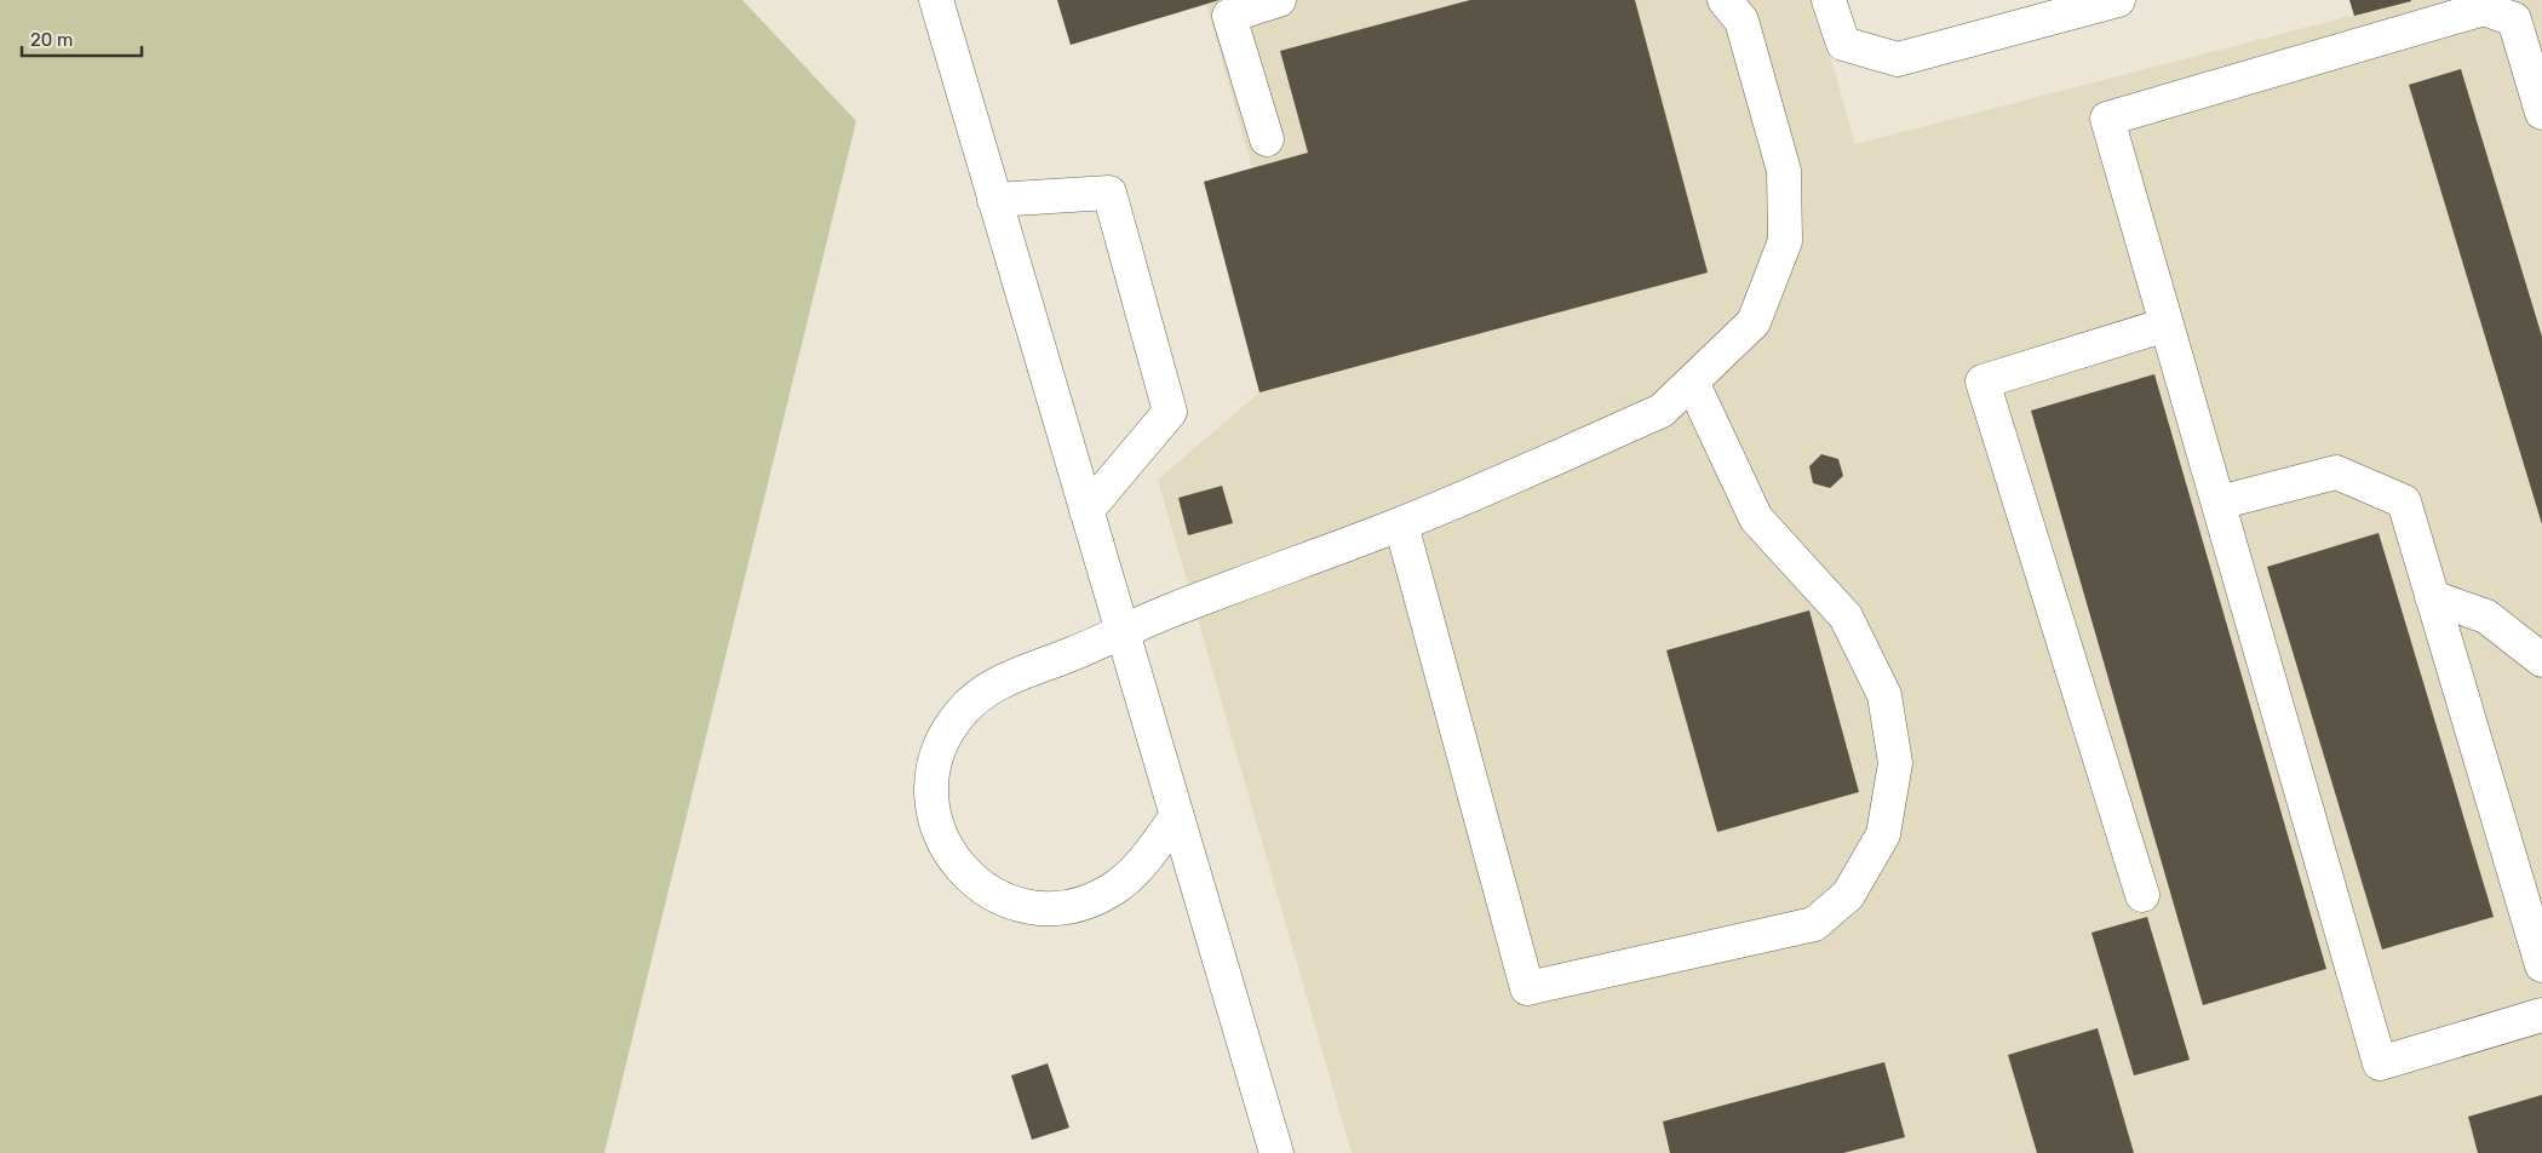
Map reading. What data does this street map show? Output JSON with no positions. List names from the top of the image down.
{
  "scale_bar": "20 m"
}
